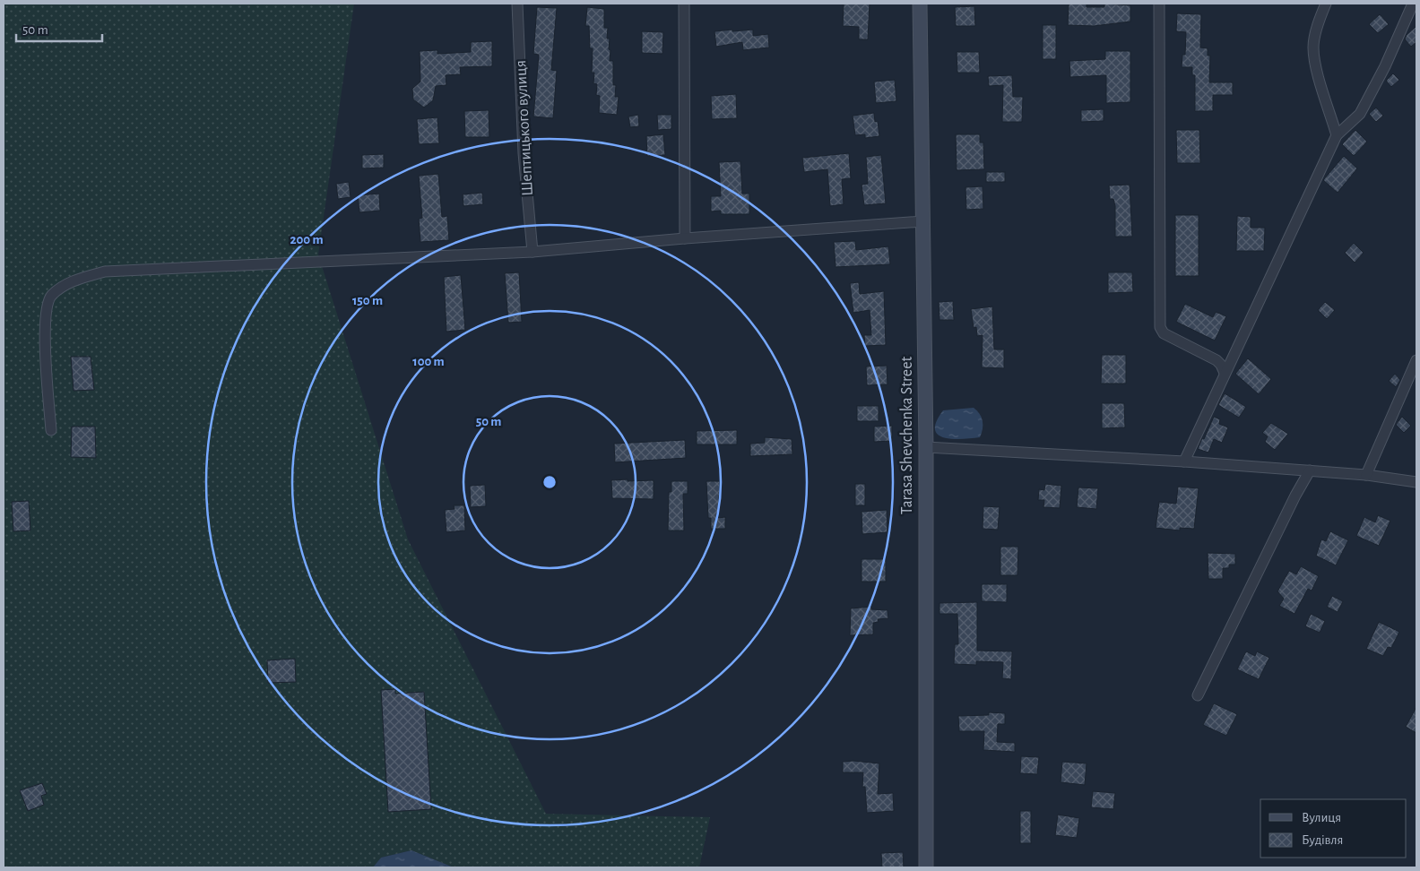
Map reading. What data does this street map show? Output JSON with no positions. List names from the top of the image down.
{
  "streets": {
    "street": ["Шептицького вулиця", "Tarasa Shevchenka Street"]
  },
  "legend": ["Вулиця", "Будівля"],
  "scale_bar": "50 m",
  "rings": [
    "200 m",
    "150 m",
    "100 m",
    "50 m"
  ]
}
